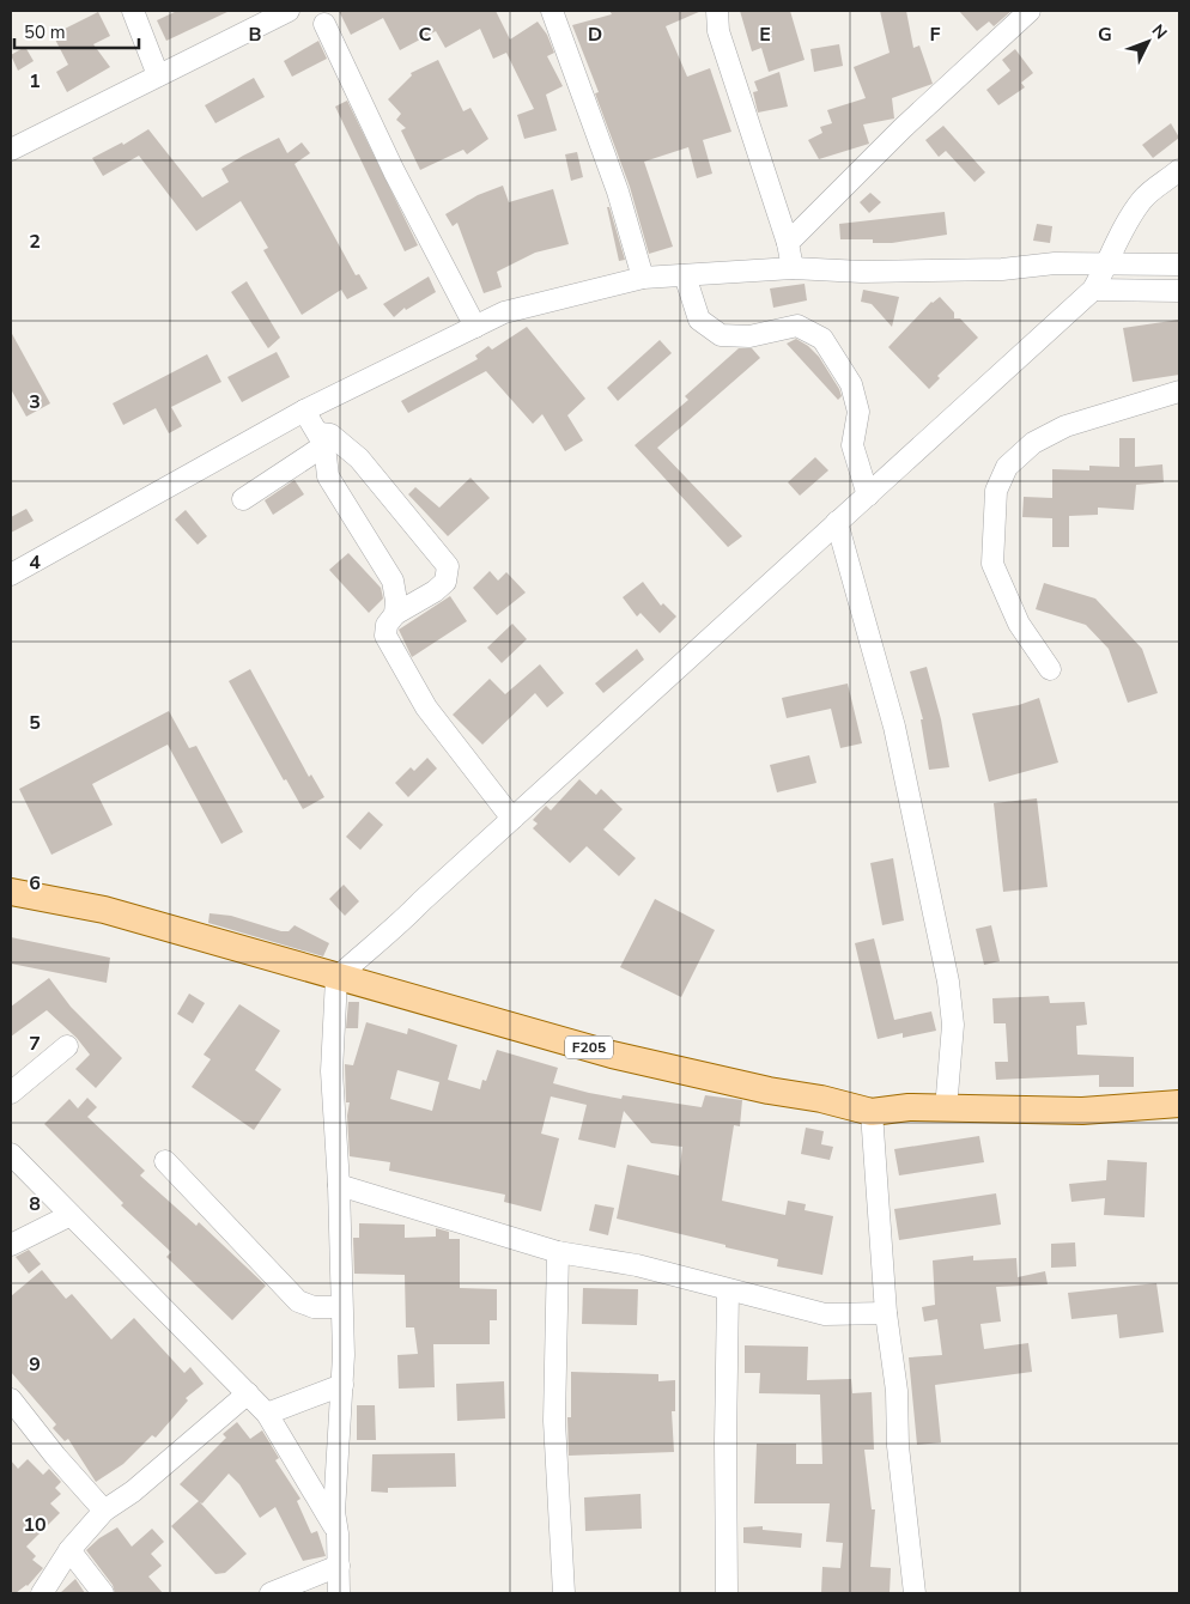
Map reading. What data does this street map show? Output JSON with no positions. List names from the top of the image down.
{
  "streets": {
    "main road": ["F205"]
  },
  "scale_bar": "50 m",
  "north": "top right",
  "grid": {
    "columns": [
      "B",
      "C",
      "D",
      "E",
      "F",
      "G"
    ],
    "rows": [
      "1",
      "2",
      "3",
      "4",
      "5",
      "6",
      "7",
      "8",
      "9",
      "10"
    ]
  }
}
